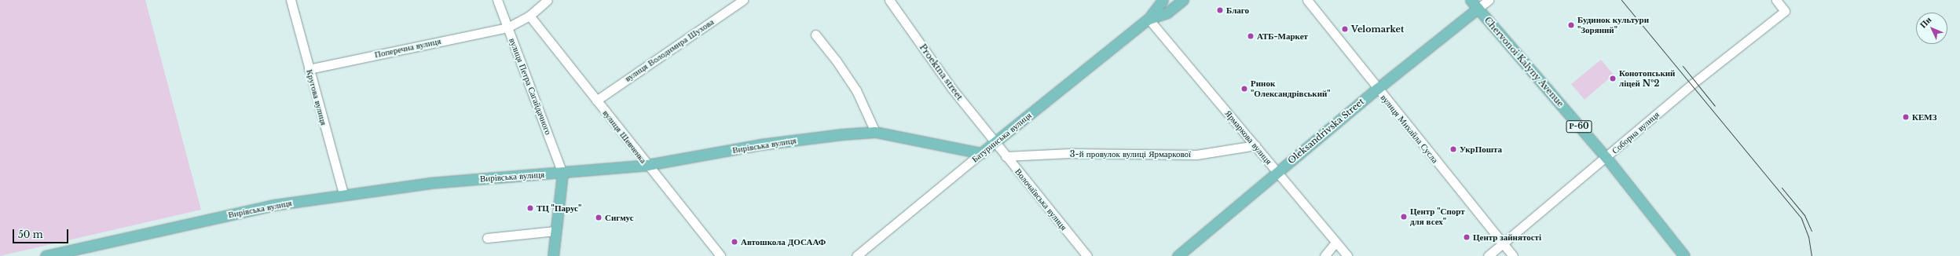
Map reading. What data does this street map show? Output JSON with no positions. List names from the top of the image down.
{
  "streets": {
    "main road": [
      "Chervonoi Kalyny Avenue",
      "Р-60",
      "Oleksandrivska Street",
      "Батуринська вулиця",
      "Вирівська вулиця"
    ],
    "street": [
      "Поперечна вулиця",
      "вулиця Володимира Шухова",
      "Proektna street",
      "вулиця Петра Сагайдачного",
      "Кругова вулиця",
      "вулиця Михайла Сусла",
      "Соборна вулиця",
      "вулиця Шевченка",
      "Ярмаркова вулиця",
      "3-й провулок вулиці Ярмаркової",
      "Волочаївська вулиця"
    ]
  },
  "crossings": [
    ["Поперечна вулиця", "вулиця Петра Сагайдачного"],
    ["Поперечна вулиця", "Кругова вулиця"],
    ["Поперечна вулиця", "вулиця Шевченка"],
    ["вулиця Володимира Шухова", "вулиця Шевченка"],
    ["Chervonoi Kalyny Avenue", "Oleksandrivska Street"],
    ["Chervonoi Kalyny Avenue", "Соборна вулиця"],
    ["Proektna street", "Батуринська вулиця"],
    ["Proektna street", "Волочаївська вулиця"],
    ["вулиця Петра Сагайдачного", "Вирівська вулиця"],
    ["Кругова вулиця", "Вирівська вулиця"],
    ["вулиця Михайла Сусла", "Oleksandrivska Street"],
    ["вулиця Михайла Сусла", "Соборна вулиця"],
    ["Oleksandrivska Street", "Ярмаркова вулиця"],
    ["вулиця Шевченка", "Вирівська вулиця"],
    ["Батуринська вулиця", "Ярмаркова вулиця"],
    ["Батуринська вулиця", "Вирівська вулиця"],
    ["Батуринська вулиця", "Волочаївська вулиця"],
    ["Ярмаркова вулиця", "3-й провулок вулиці Ярмаркової"],
    ["3-й провулок вулиці Ярмаркової", "Волочаївська вулиця"]
  ],
  "places": [
    "Благо",
    "Будинок культури \"Зоряний\"",
    "Velomarket",
    "АТБ-Маркет",
    "Конотопський ліцей №2",
    "Ринок \"Олександрівський\"",
    "КЕМЗ",
    "УкрПошта",
    "ТЦ \"Парус\"",
    "Центр \"Спорт для всех\"",
    "Сигмус",
    "Центр зайнятості",
    "Автошкола ДОСААФ"
  ],
  "scale_bar": "50 m",
  "north": "top left"
}
